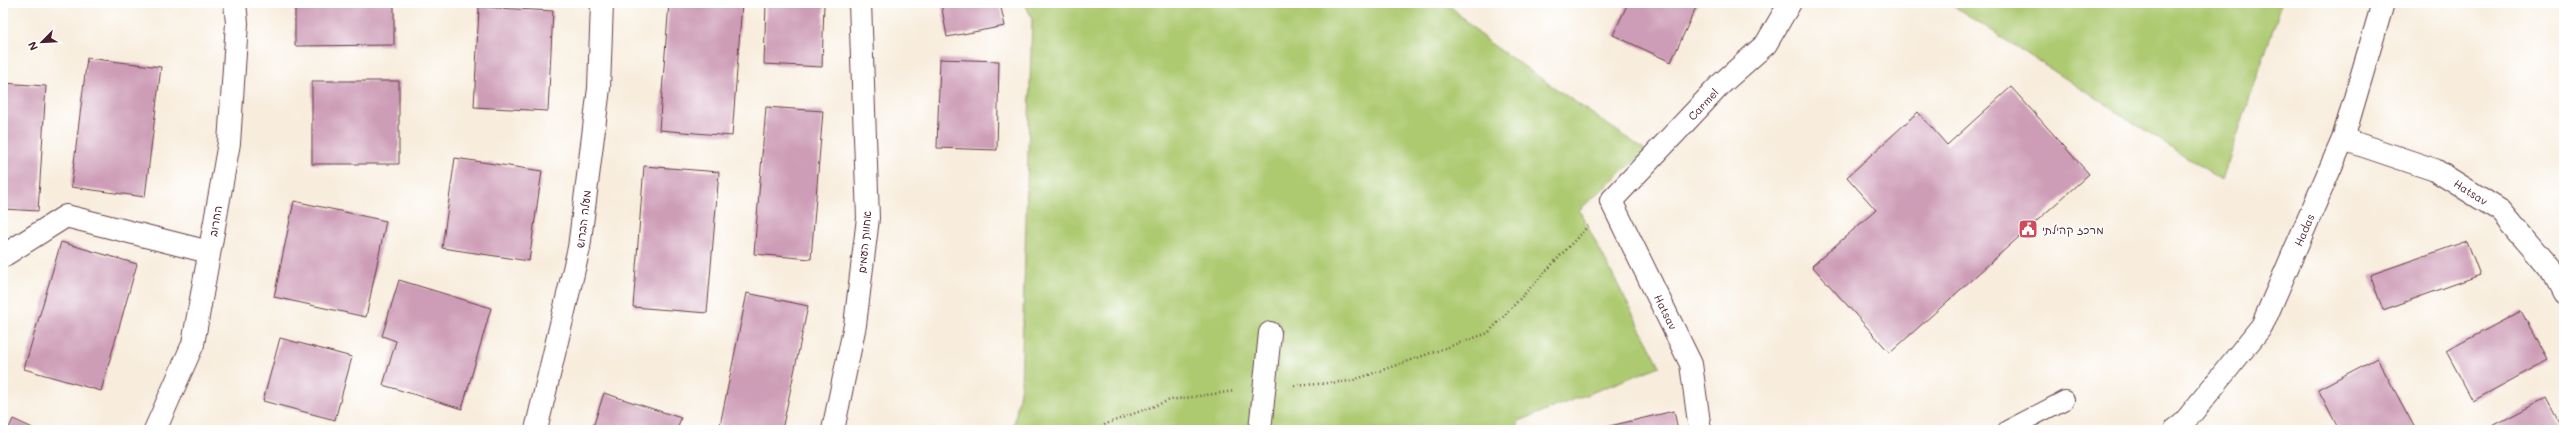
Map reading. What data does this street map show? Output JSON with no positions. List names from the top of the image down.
{
  "streets": {
    "street": [
      "Carmel",
      "Hatsav",
      "מעלה הברוש",
      "החרוב",
      "Hadas",
      "אחוות העמים"
    ]
  },
  "crossings": [
    ["Carmel", "Hatsav"],
    ["Hatsav", "Hadas"]
  ],
  "places": {
    "public building": ["מרכז קהילתי"]
  },
  "north": "bottom left"
}
